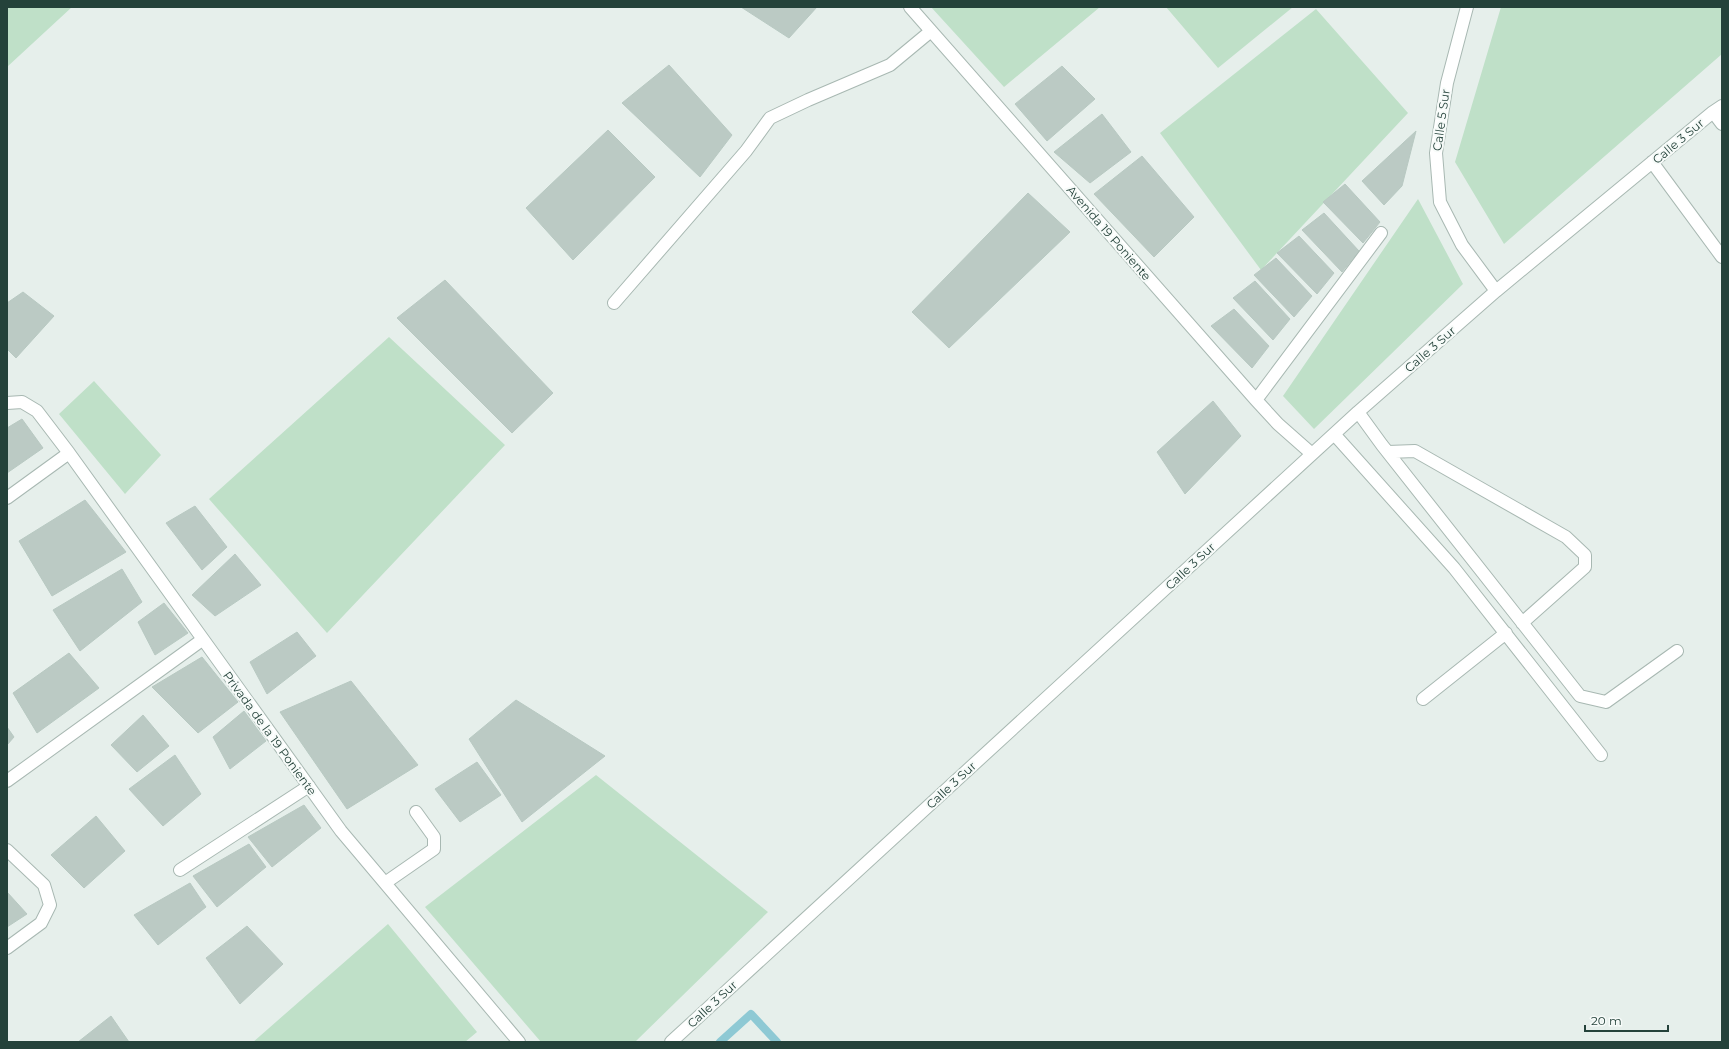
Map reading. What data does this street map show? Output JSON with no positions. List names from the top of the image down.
{
  "streets": {
    "street": [
      "Calle 5 Sur",
      "Calle 3 Sur",
      "Avenida 19 Poniente",
      "Privada de la 19 Poniente"
    ]
  },
  "crossings": [
    ["Calle 5 Sur", "Calle 3 Sur"],
    ["Calle 3 Sur", "Avenida 19 Poniente"]
  ],
  "scale_bar": "20 m"
}
